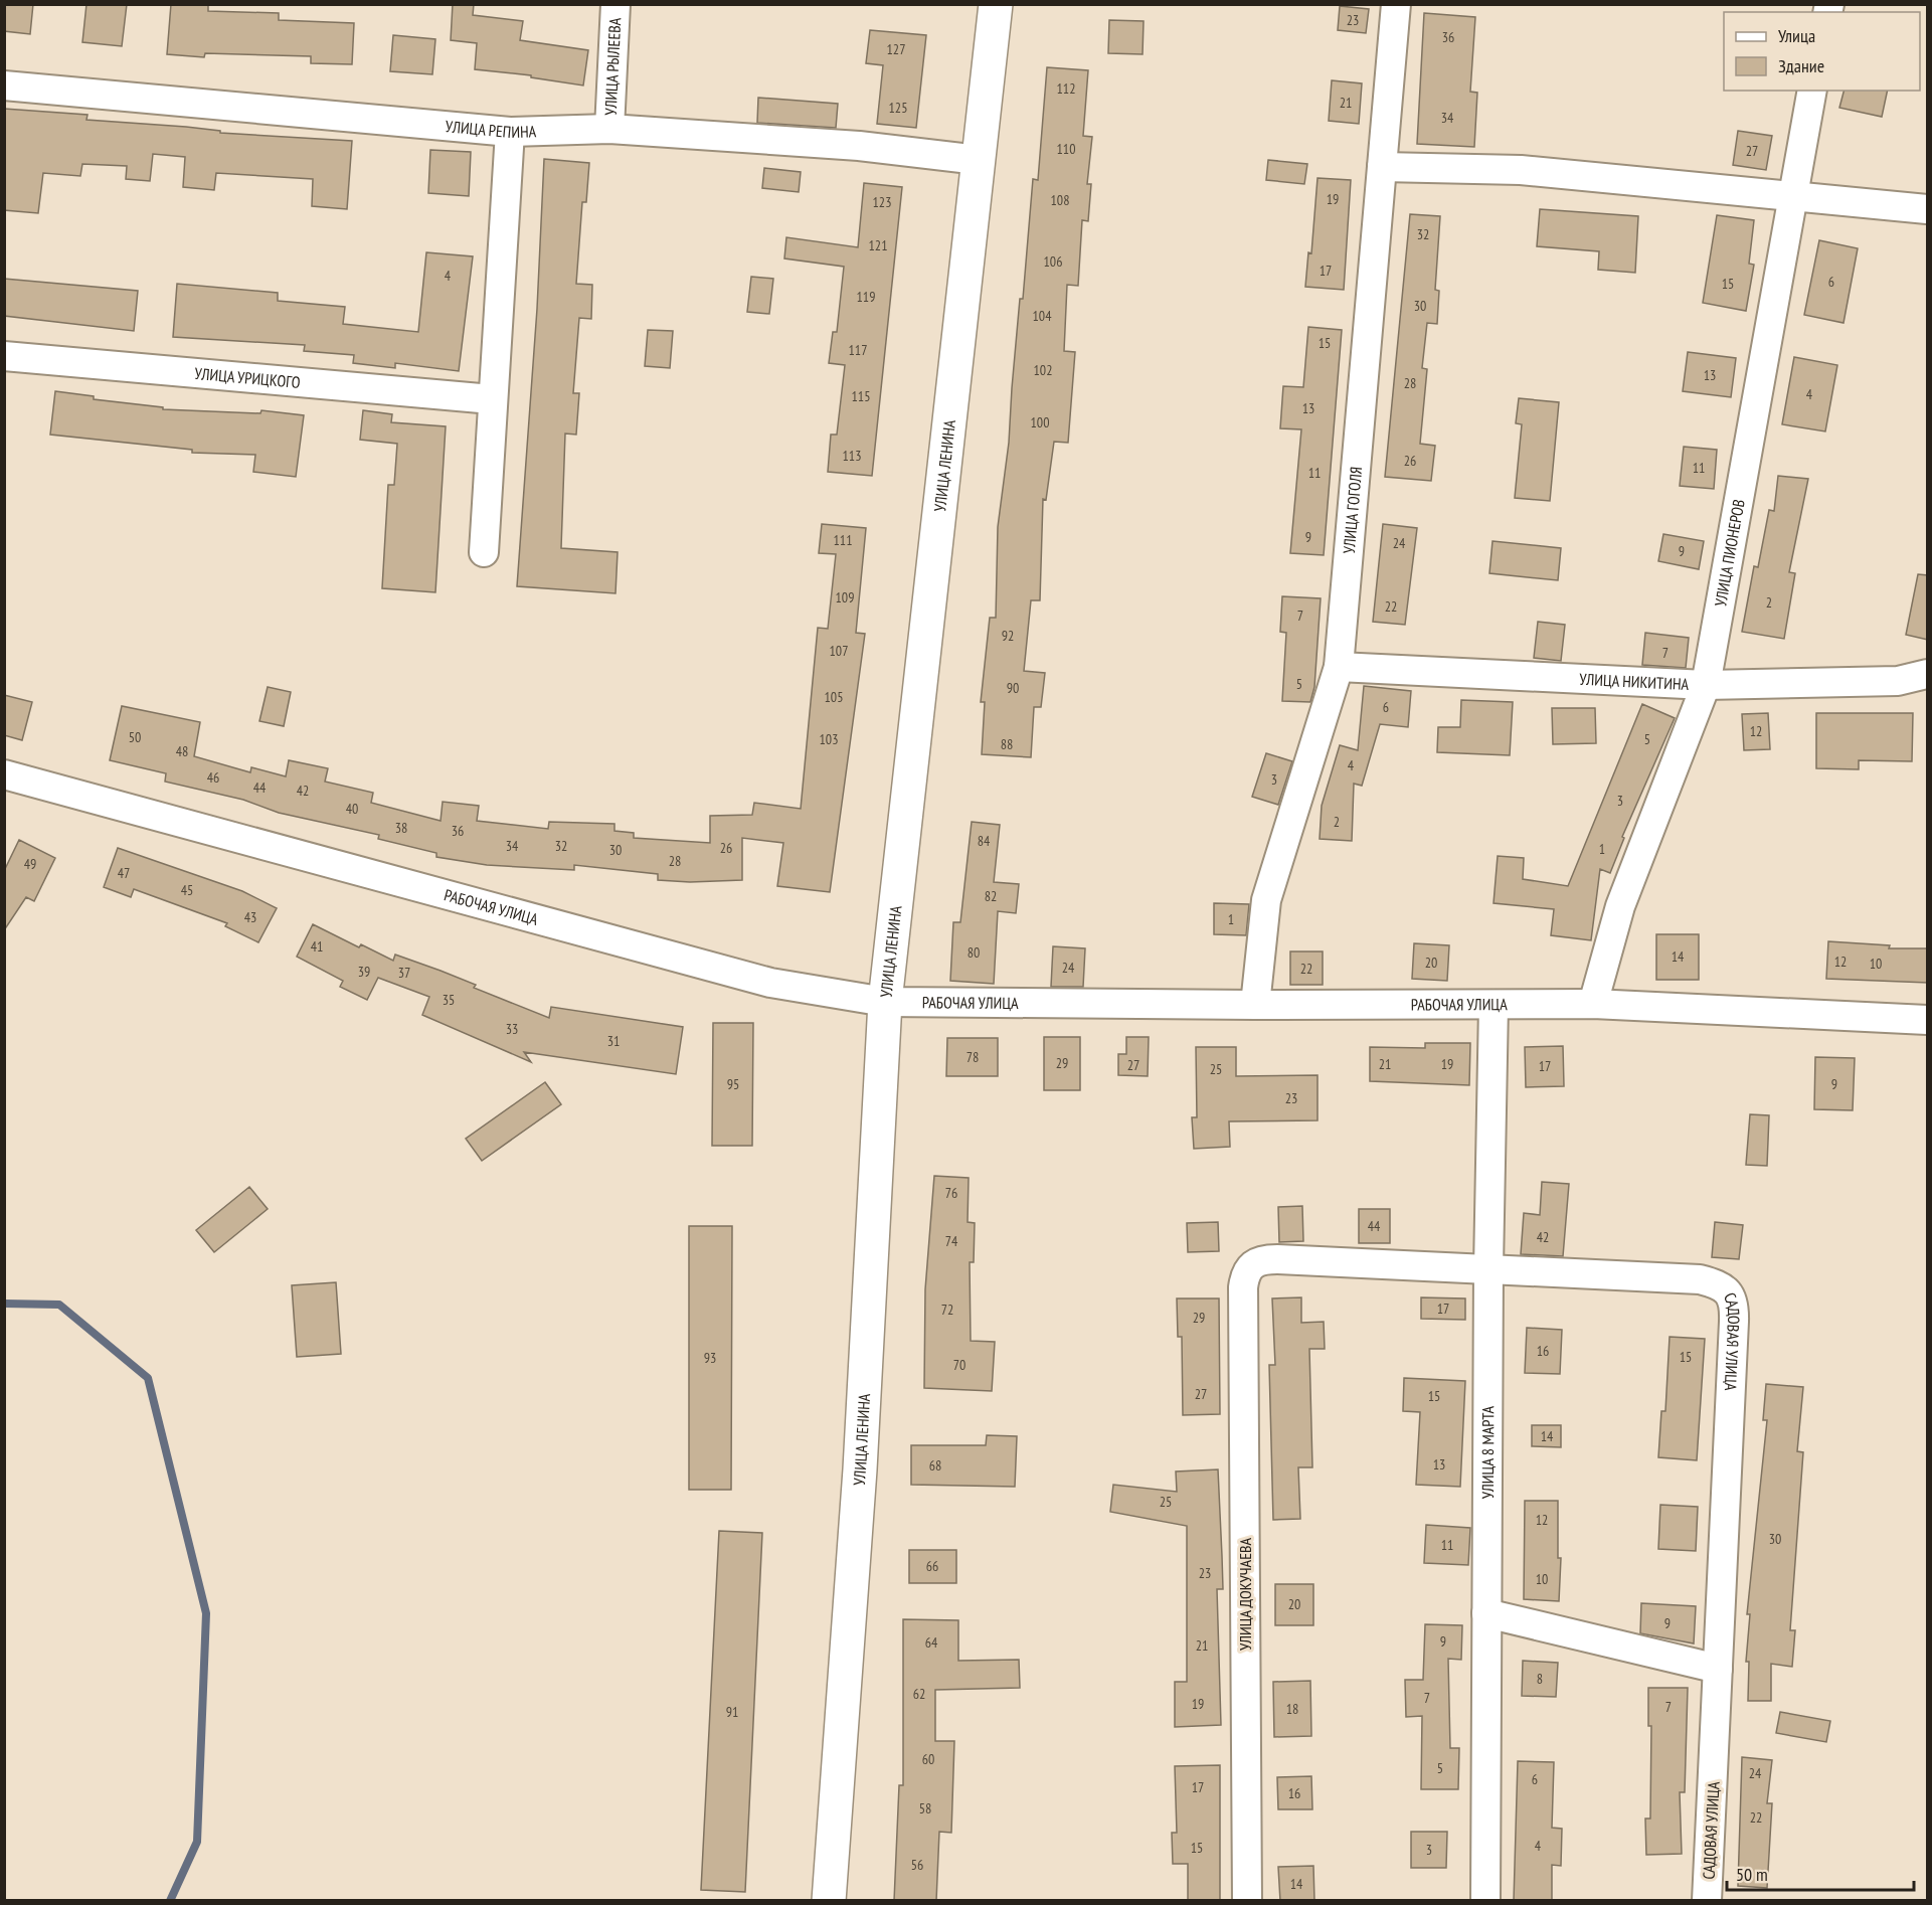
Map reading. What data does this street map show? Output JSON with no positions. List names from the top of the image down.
{
  "streets": {
    "street": [
      "УЛИЦА РЫЛЕЕВА",
      "УЛИЦА РЕПИНА",
      "УЛИЦА УРИЦКОГО",
      "УЛИЦА ЛЕНИНА",
      "УЛИЦА ГОГОЛЯ",
      "УЛИЦА ПИОНЕРОВ",
      "УЛИЦА НИКИТИНА",
      "РАБОЧАЯ УЛИЦА",
      "САДОВАЯ УЛИЦА",
      "УЛИЦА 8 МАРТА",
      "УЛИЦА ДОКУЧАЕВА"
    ]
  },
  "crossings": [
    ["УЛИЦА РЫЛЕЕВА", "УЛИЦА РЕПИНА"],
    ["УЛИЦА РЕПИНА", "УЛИЦА ЛЕНИНА"],
    ["УЛИЦА ЛЕНИНА", "РАБОЧАЯ УЛИЦА"],
    ["УЛИЦА ГОГОЛЯ", "УЛИЦА НИКИТИНА"],
    ["УЛИЦА ГОГОЛЯ", "РАБОЧАЯ УЛИЦА"],
    ["УЛИЦА ПИОНЕРОВ", "УЛИЦА НИКИТИНА"],
    ["УЛИЦА ПИОНЕРОВ", "РАБОЧАЯ УЛИЦА"],
    ["РАБОЧАЯ УЛИЦА", "УЛИЦА 8 МАРТА"],
    ["САДОВАЯ УЛИЦА", "УЛИЦА 8 МАРТА"],
    ["САДОВАЯ УЛИЦА", "УЛИЦА ДОКУЧАЕВА"]
  ],
  "house_numbers": [
    "23",
    "36",
    "127",
    "112",
    "21",
    "125",
    "34",
    "110",
    "27",
    "19",
    "108",
    "123",
    "32",
    "121",
    "106",
    "17",
    "4",
    "6",
    "15",
    "119",
    "30",
    "104",
    "15",
    "117",
    "102",
    "13",
    "28",
    "4",
    "115",
    "13",
    "100",
    "113",
    "26",
    "11",
    "11",
    "9",
    "111",
    "24",
    "9",
    "109",
    "2",
    "22",
    "7",
    "92",
    "107",
    "7",
    "5",
    "90",
    "105",
    "6",
    "12",
    "50",
    "103",
    "5",
    "88",
    "48",
    "4",
    "46",
    "3",
    "44",
    "42",
    "3",
    "40",
    "2",
    "38",
    "36",
    "84",
    "34",
    "32",
    "26",
    "1",
    "30",
    "28",
    "49",
    "47",
    "45",
    "82",
    "43",
    "1",
    "41",
    "80",
    "14",
    "12",
    "20",
    "10",
    "24",
    "22",
    "39",
    "37",
    "35",
    "33",
    "31",
    "78",
    "29",
    "21",
    "19",
    "27",
    "17",
    "25",
    "95",
    "9",
    "23",
    "76",
    "44",
    "42",
    "74",
    "17",
    "72",
    "29",
    "16",
    "15",
    "93",
    "70",
    "27",
    "15",
    "14",
    "13",
    "68",
    "25",
    "12",
    "30",
    "11",
    "66",
    "23",
    "10",
    "20",
    "9",
    "9",
    "64",
    "21",
    "8",
    "62",
    "7",
    "19",
    "7",
    "18",
    "91",
    "60",
    "5",
    "24",
    "6",
    "17",
    "16",
    "58",
    "22",
    "4",
    "15",
    "3",
    "56",
    "14"
  ],
  "legend": ["Улица", "Здание"],
  "scale_bar": "50 m"
}
